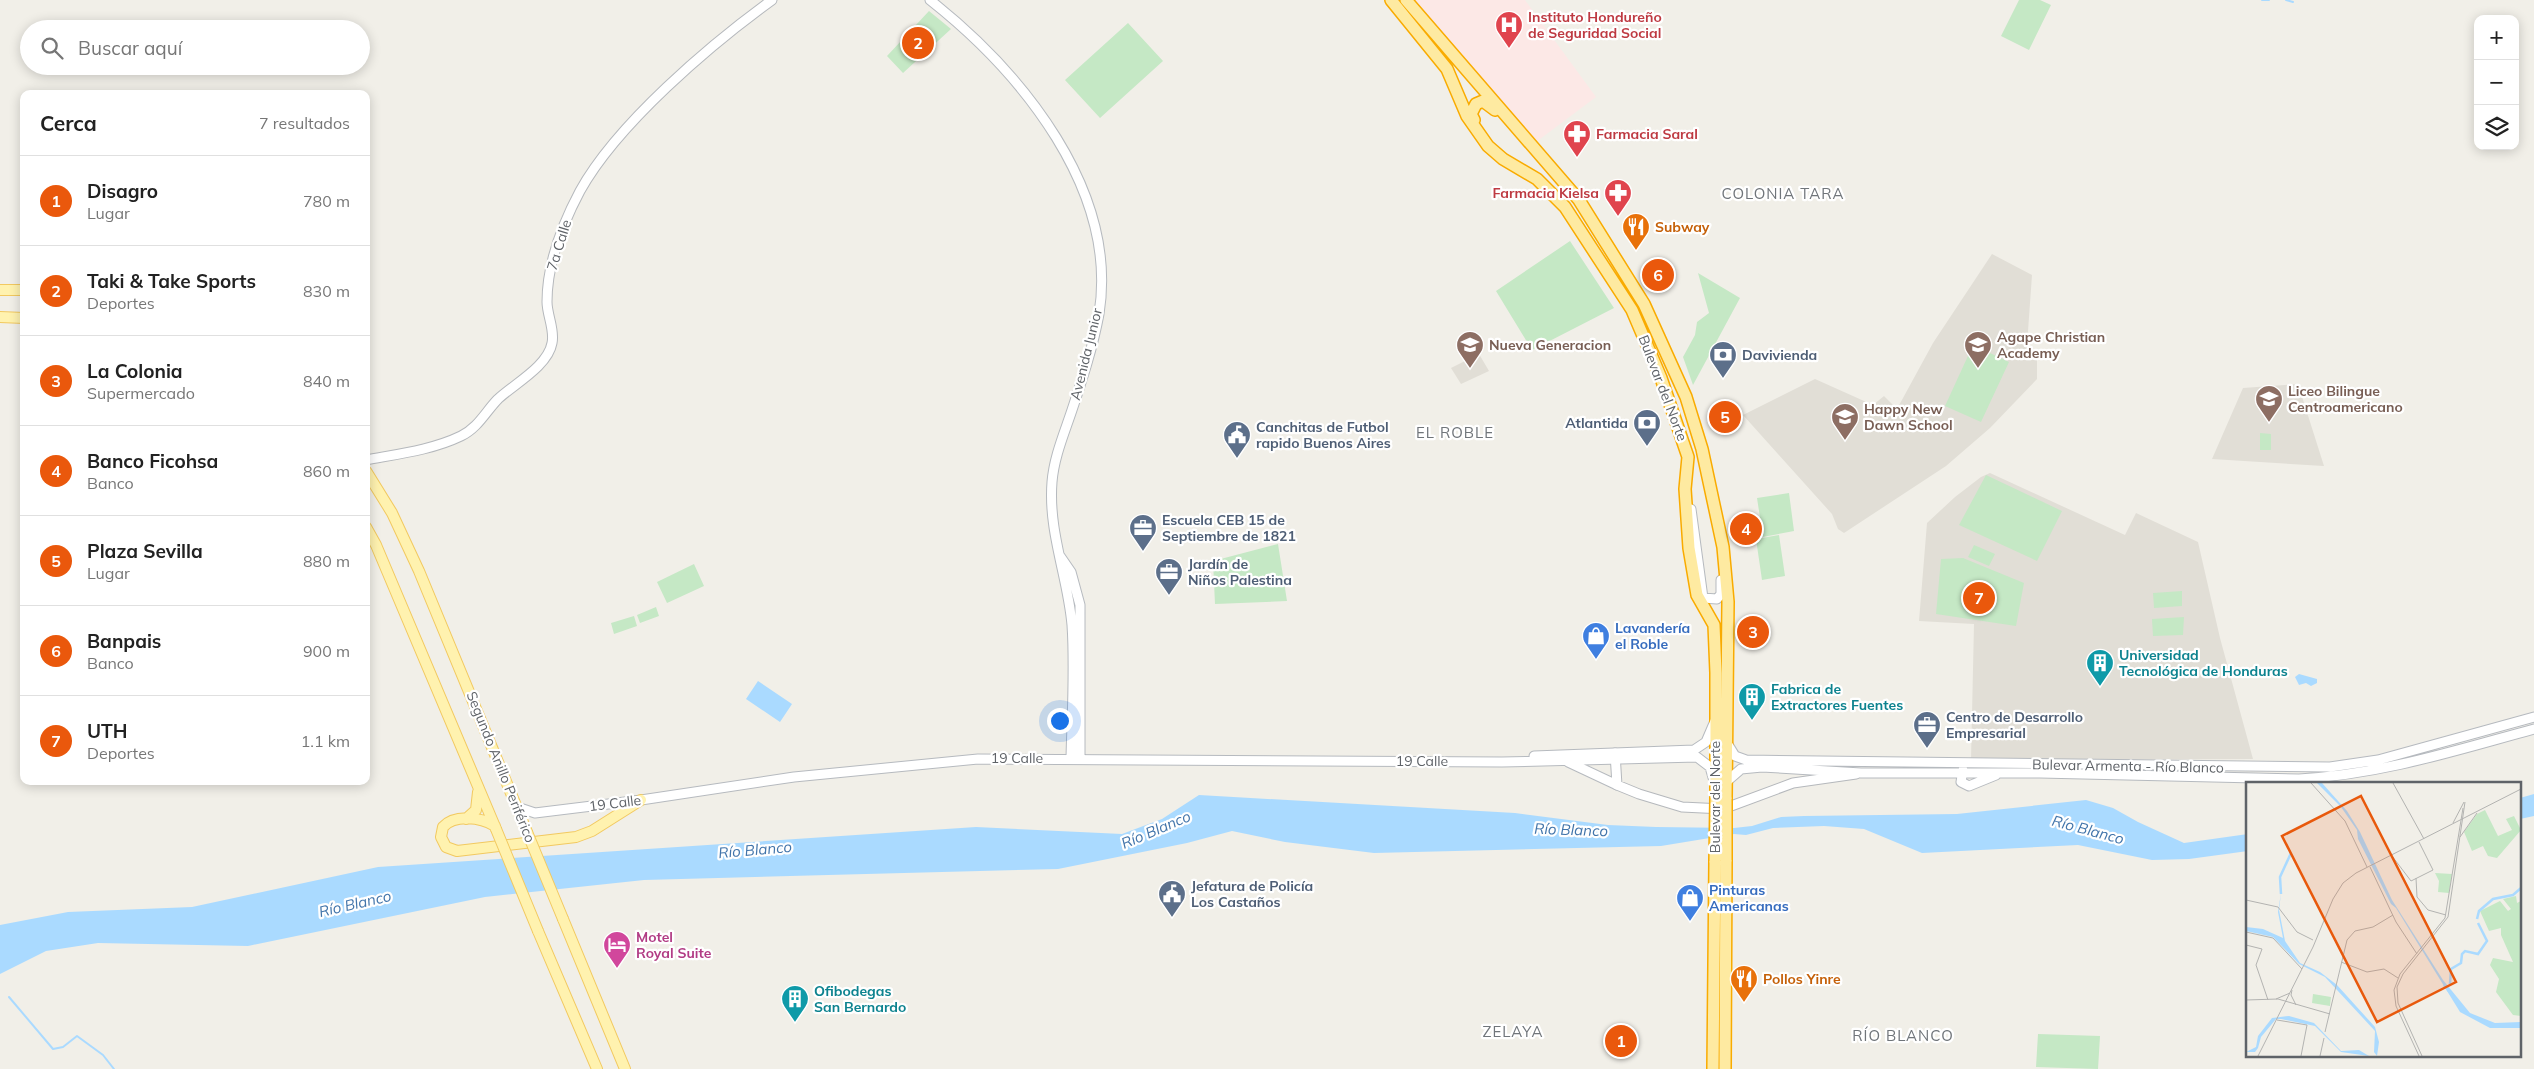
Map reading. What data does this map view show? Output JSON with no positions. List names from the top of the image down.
{
  "streets": {
    "highway": ["Bulevar del Norte"],
    "main road": [
      "7a Calle",
      "Avenida Junior",
      "19 Calle",
      "Bulevar Armenta - Río Blanco",
      "Segundo Anillo Periférico"
    ]
  },
  "crossings": [
    ["Avenida Junior", "19 Calle"],
    ["Bulevar del Norte", "19 Calle"],
    ["19 Calle", "Segundo Anillo Periférico"]
  ],
  "districts": [
    "COLONIA TARA",
    "EL ROBLE",
    "ZELAYA",
    "RÍO BLANCO"
  ],
  "water": ["Río Blanco"],
  "places": {
    "hospital": ["Instituto Hondureño de Seguridad Social"],
    "pharmacy": ["Farmacia Saral", "Farmacia Kielsa"],
    "restaurant": ["Subway", "Pollos Yinre"],
    "school or university": [
      "Nueva Generacion",
      "Agape Christian Academy",
      "Liceo Bilingue Centroamericano",
      "Happy New Dawn School"
    ],
    "bank": ["Davivienda", "Atlantida"],
    "public building": ["Canchitas de Futbol rapido Buenos Aires", "Jefatura de Policía Los Castaños"],
    "office": ["Escuela CEB 15 de Septiembre de 1821", "Jardín de Niños Palestina", "Centro de Desarrollo Empresarial"],
    "shop": ["Lavandería el Roble", "Pinturas Americanas"],
    "building": ["Universidad Tecnológica de Honduras", "Fabrica de Extractores Fuentes", "Ofibodegas San Bernardo"],
    "hotel": ["Motel Royal Suite"]
  },
  "page": {
    "map_buttons": ["+", "−"],
    "search": "Buscar aquí",
    "pins": [
      "2",
      "6",
      "5",
      "4",
      "7",
      "3",
      "1"
    ],
    "heading": ["Cerca", "7 resultados"],
    "list": [
      {
        "mark": "1",
        "name": "Disagro",
        "note": "Lugar",
        "value": "780 m"
      },
      {
        "mark": "2",
        "name": "Taki & Take Sports",
        "note": "Deportes",
        "value": "830 m"
      },
      {
        "mark": "3",
        "name": "La Colonia",
        "note": "Supermercado",
        "value": "840 m"
      },
      {
        "mark": "4",
        "name": "Banco Ficohsa",
        "note": "Banco",
        "value": "860 m"
      },
      {
        "mark": "5",
        "name": "Plaza Sevilla",
        "note": "Lugar",
        "value": "880 m"
      },
      {
        "mark": "6",
        "name": "Banpais",
        "note": "Banco",
        "value": "900 m"
      },
      {
        "mark": "7",
        "name": "UTH",
        "note": "Deportes",
        "value": "1.1 km"
      }
    ]
  }
}
